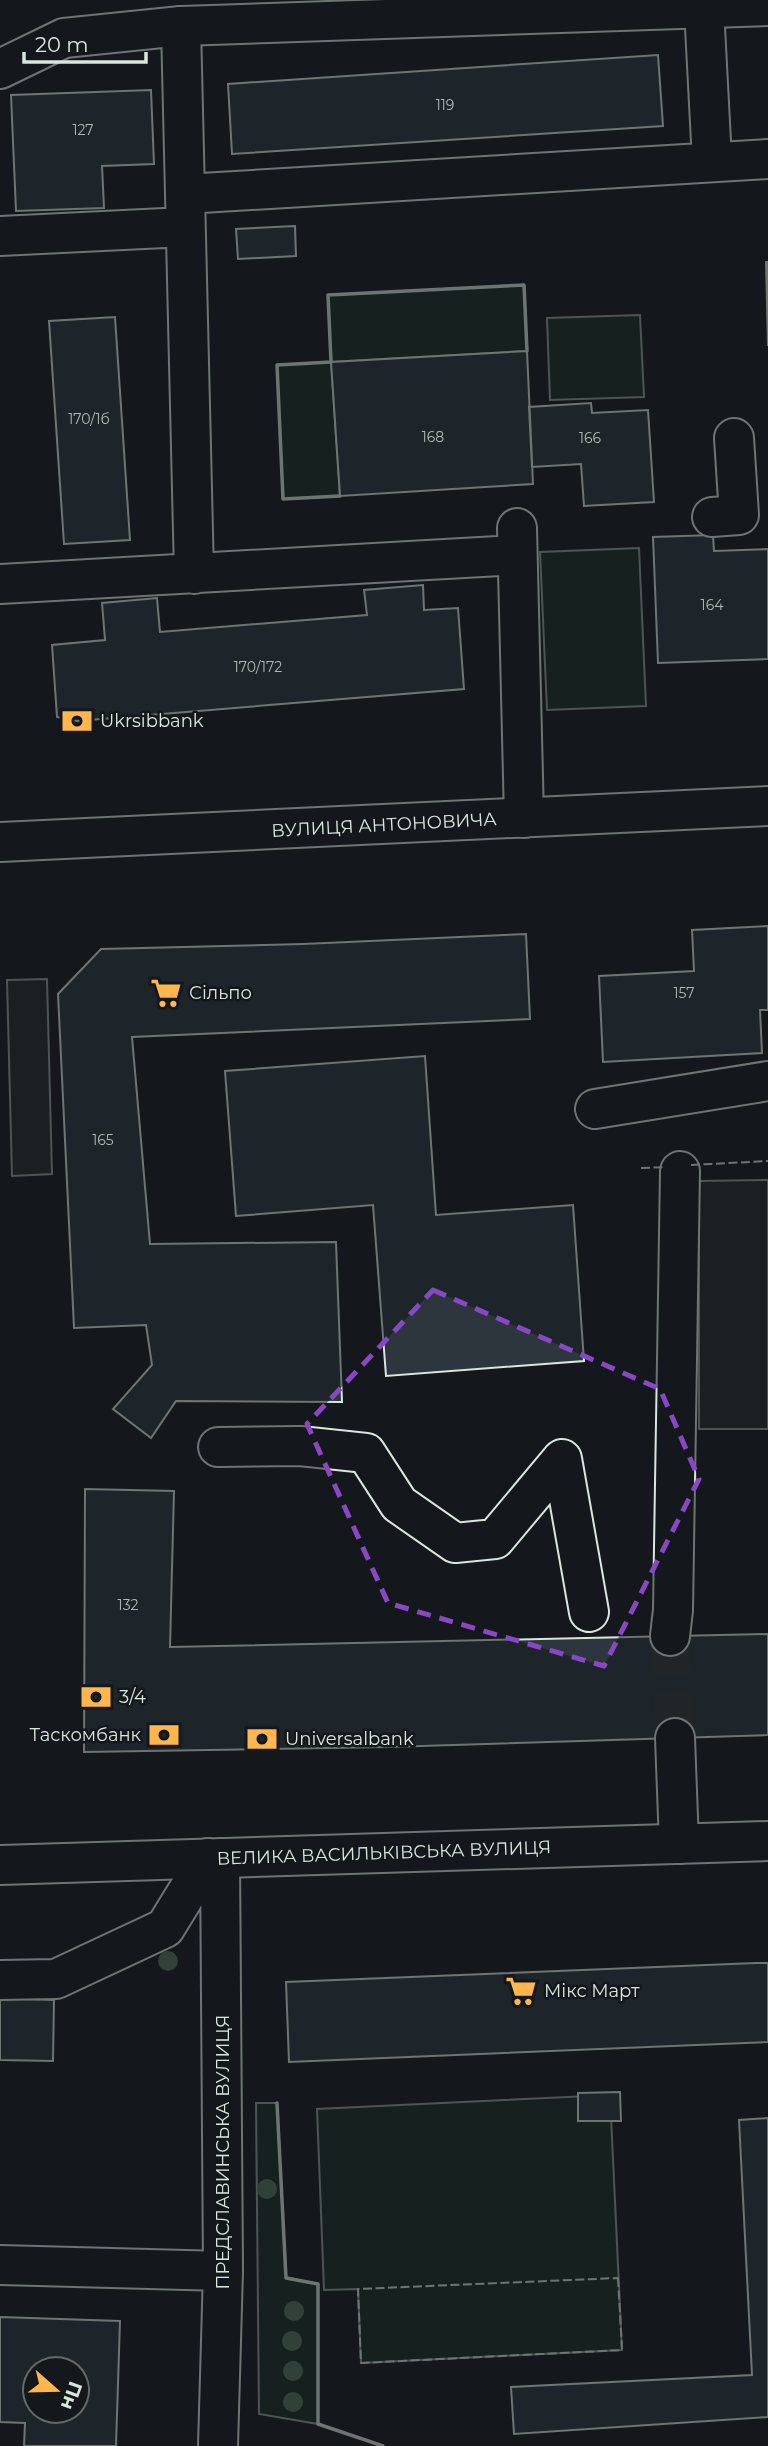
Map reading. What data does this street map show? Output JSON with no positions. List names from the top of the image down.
{
  "streets": {
    "main road": ["ВУЛИЦЯ АНТОНОВИЧА", "ВЕЛИКА ВАСИЛЬКІВСЬКА ВУЛИЦЯ", "ПРЕДСЛАВИНСЬКА ВУЛИЦЯ"]
  },
  "crossings": [
    ["ВЕЛИКА ВАСИЛЬКІВСЬКА ВУЛИЦЯ", "ПРЕДСЛАВИНСЬКА ВУЛИЦЯ"]
  ],
  "places": {
    "bank": [
      "Ukrsibbank",
      "3/4",
      "Таскомбанк",
      "Universalbank"
    ],
    "supermarket": ["Сільпо", "Мікс Март"]
  },
  "house_numbers": [
    "119",
    "127",
    "170/1б",
    "168",
    "166",
    "164",
    "170/172",
    "157",
    "165",
    "132"
  ],
  "scale_bar": "20 m",
  "north": "right"
}
